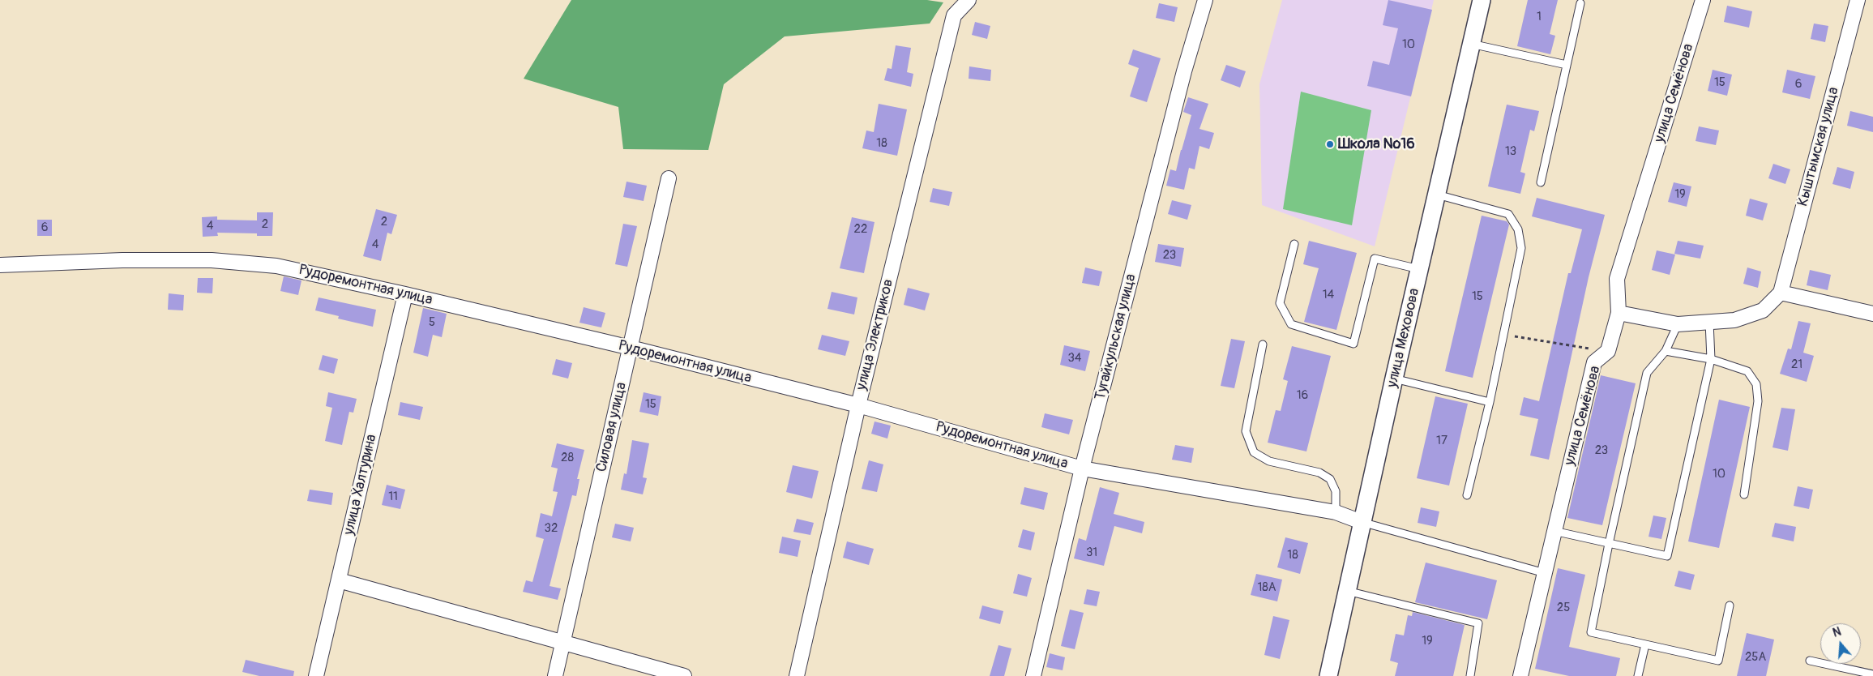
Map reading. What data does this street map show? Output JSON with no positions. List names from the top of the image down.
{
  "streets": {
    "street": [
      "улица Семёнова",
      "Кыштымская улица",
      "Рудоремонтная улица",
      "улица Электриков",
      "Тугайкульская улица",
      "улица Меховова",
      "Силовая улица",
      "улица Халтурина"
    ]
  },
  "crossings": [
    ["Рудоремонтная улица", "улица Электриков"],
    ["Рудоремонтная улица", "Тугайкульская улица"],
    ["Рудоремонтная улица", "улица Меховова"],
    ["Рудоремонтная улица", "Силовая улица"],
    ["Рудоремонтная улица", "улица Халтурина"]
  ],
  "places": ["Школа №16"],
  "house_numbers": [
    "1",
    "10",
    "15",
    "6",
    "18",
    "13",
    "19",
    "2",
    "2",
    "4",
    "6",
    "22",
    "4",
    "23",
    "14",
    "15",
    "5",
    "34",
    "21",
    "16",
    "15",
    "17",
    "23",
    "28",
    "10",
    "11",
    "32",
    "31",
    "18",
    "18А",
    "25",
    "19",
    "25А"
  ],
  "north": "top"
}
